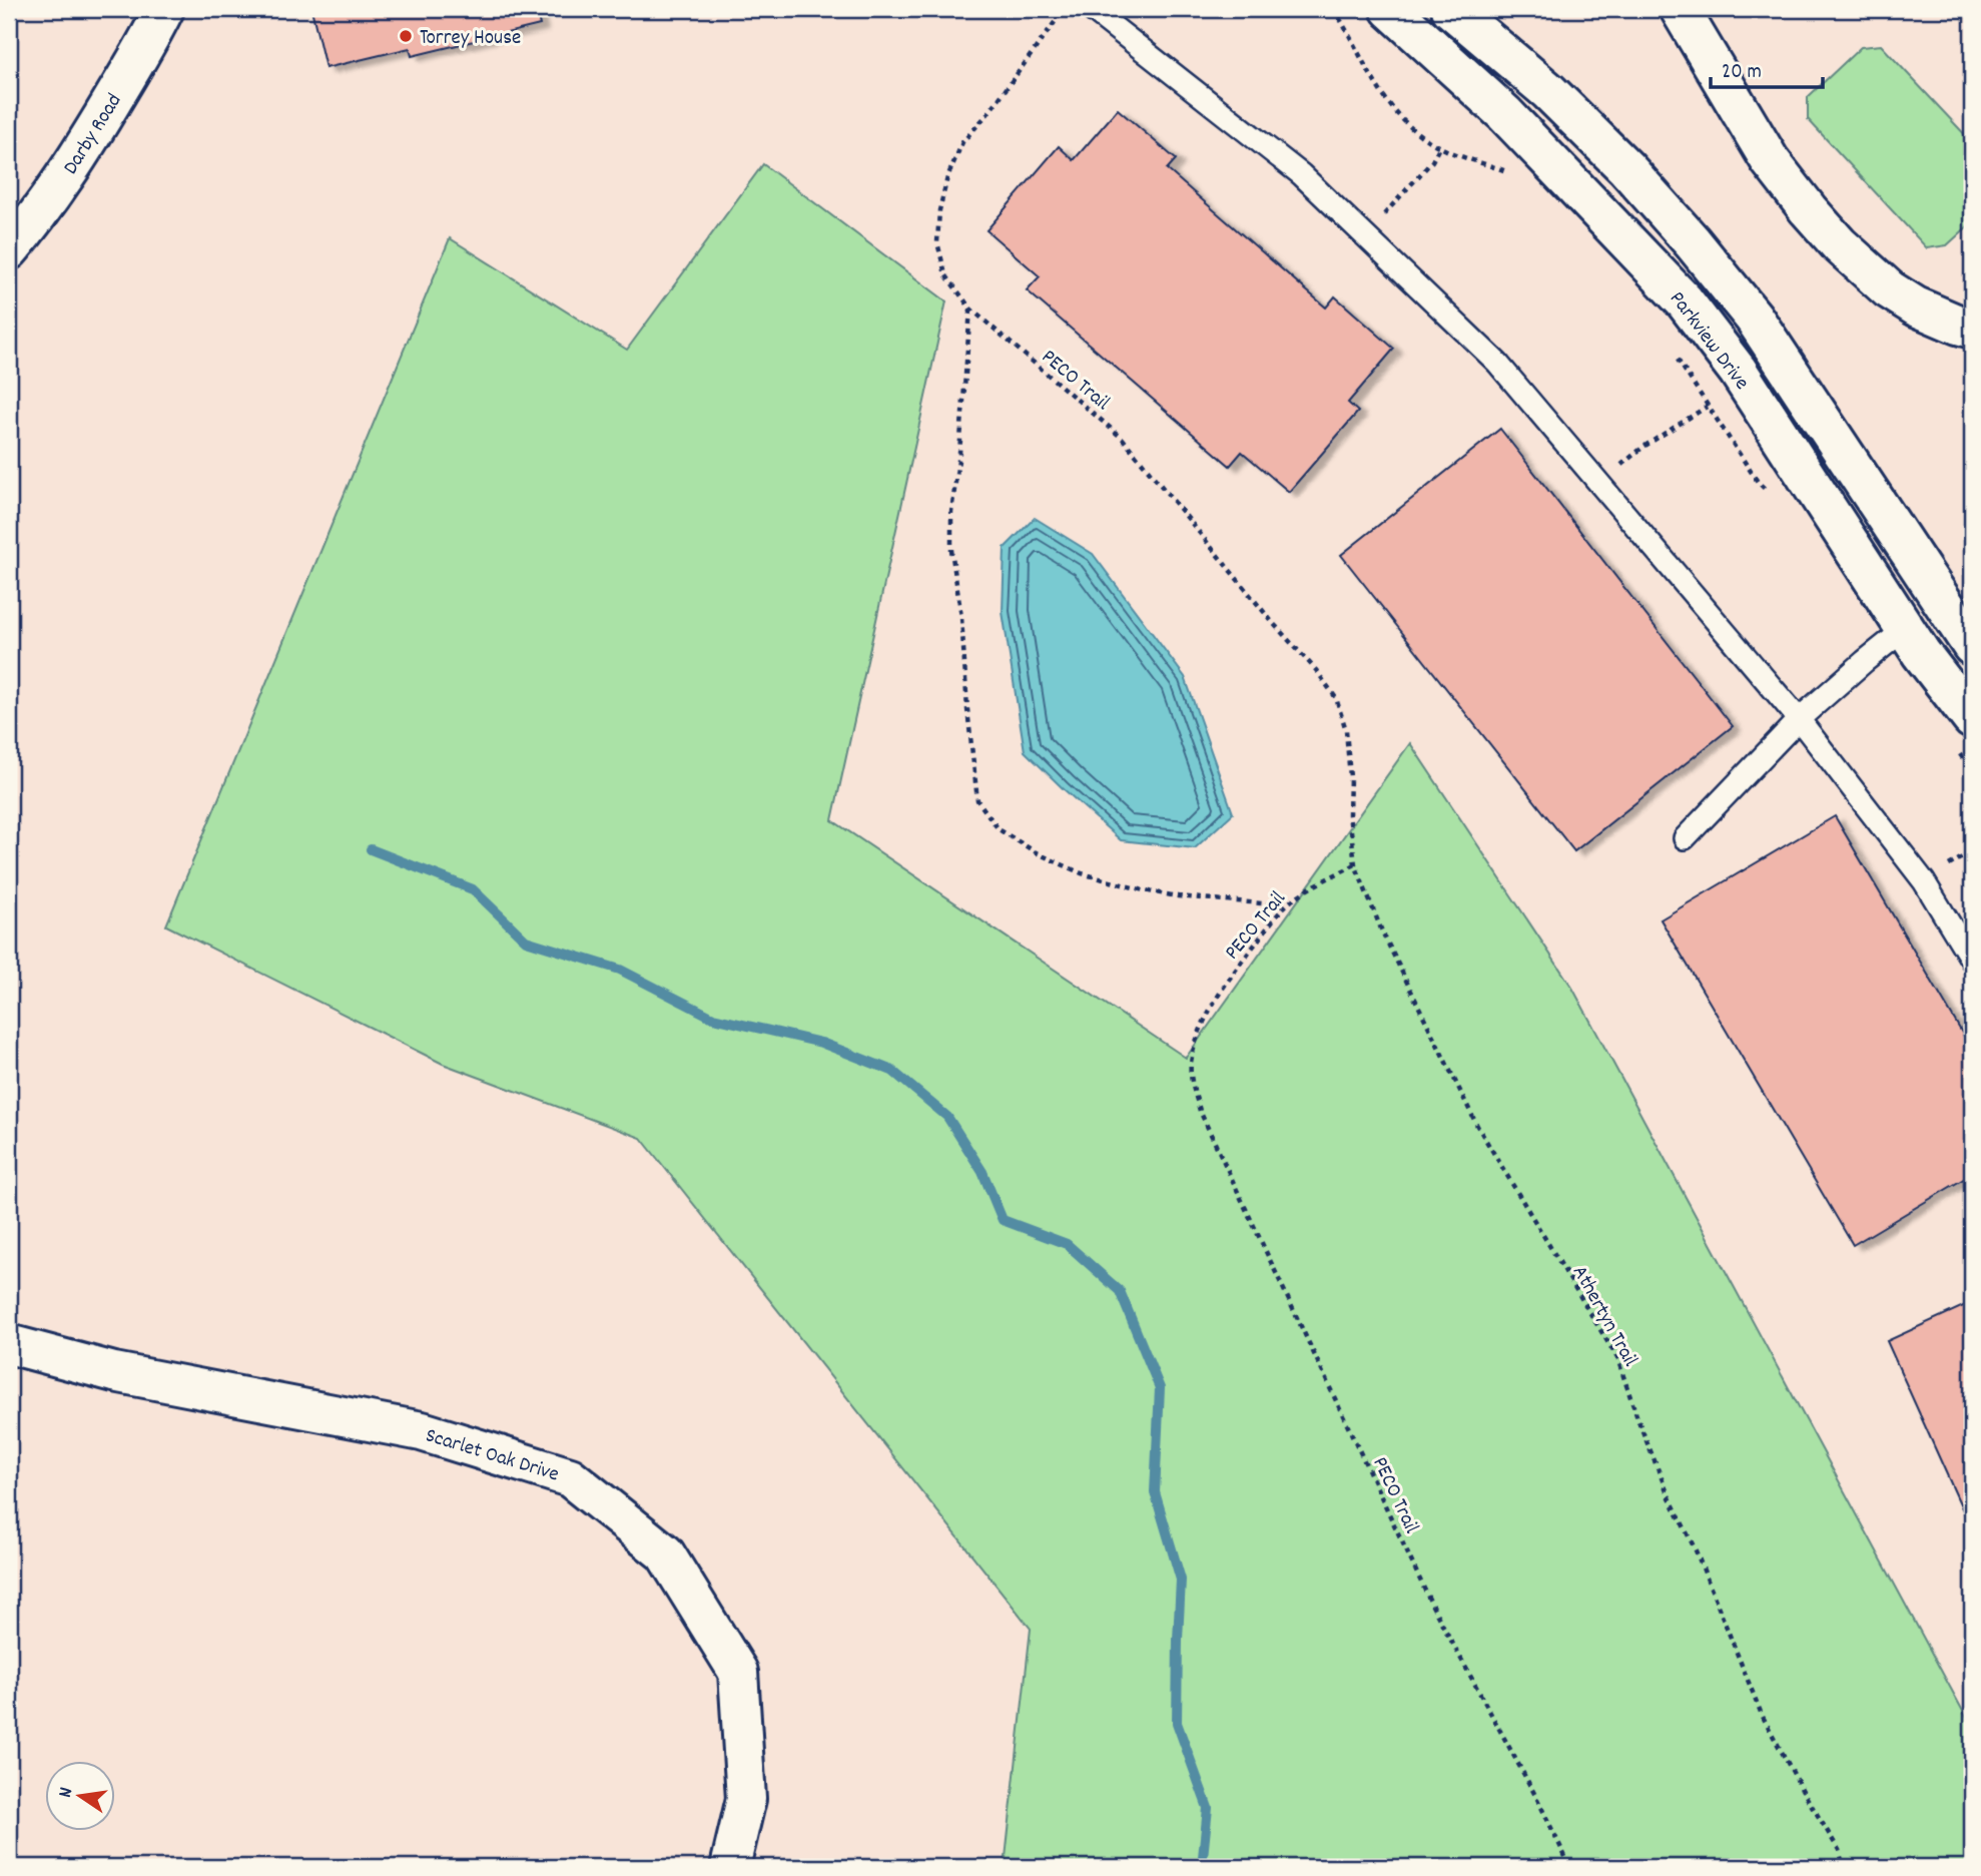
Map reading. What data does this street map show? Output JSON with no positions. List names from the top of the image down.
{
  "streets": {
    "street": ["Darby Road", "Parkview Drive", "Scarlet Oak Drive"],
    "path": ["PECO Trail", "Athertyn Trail"]
  },
  "crossings": [
    ["PECO Trail", "Athertyn Trail"]
  ],
  "places": ["Torrey House"],
  "scale_bar": "20 m",
  "north": "left"
}
